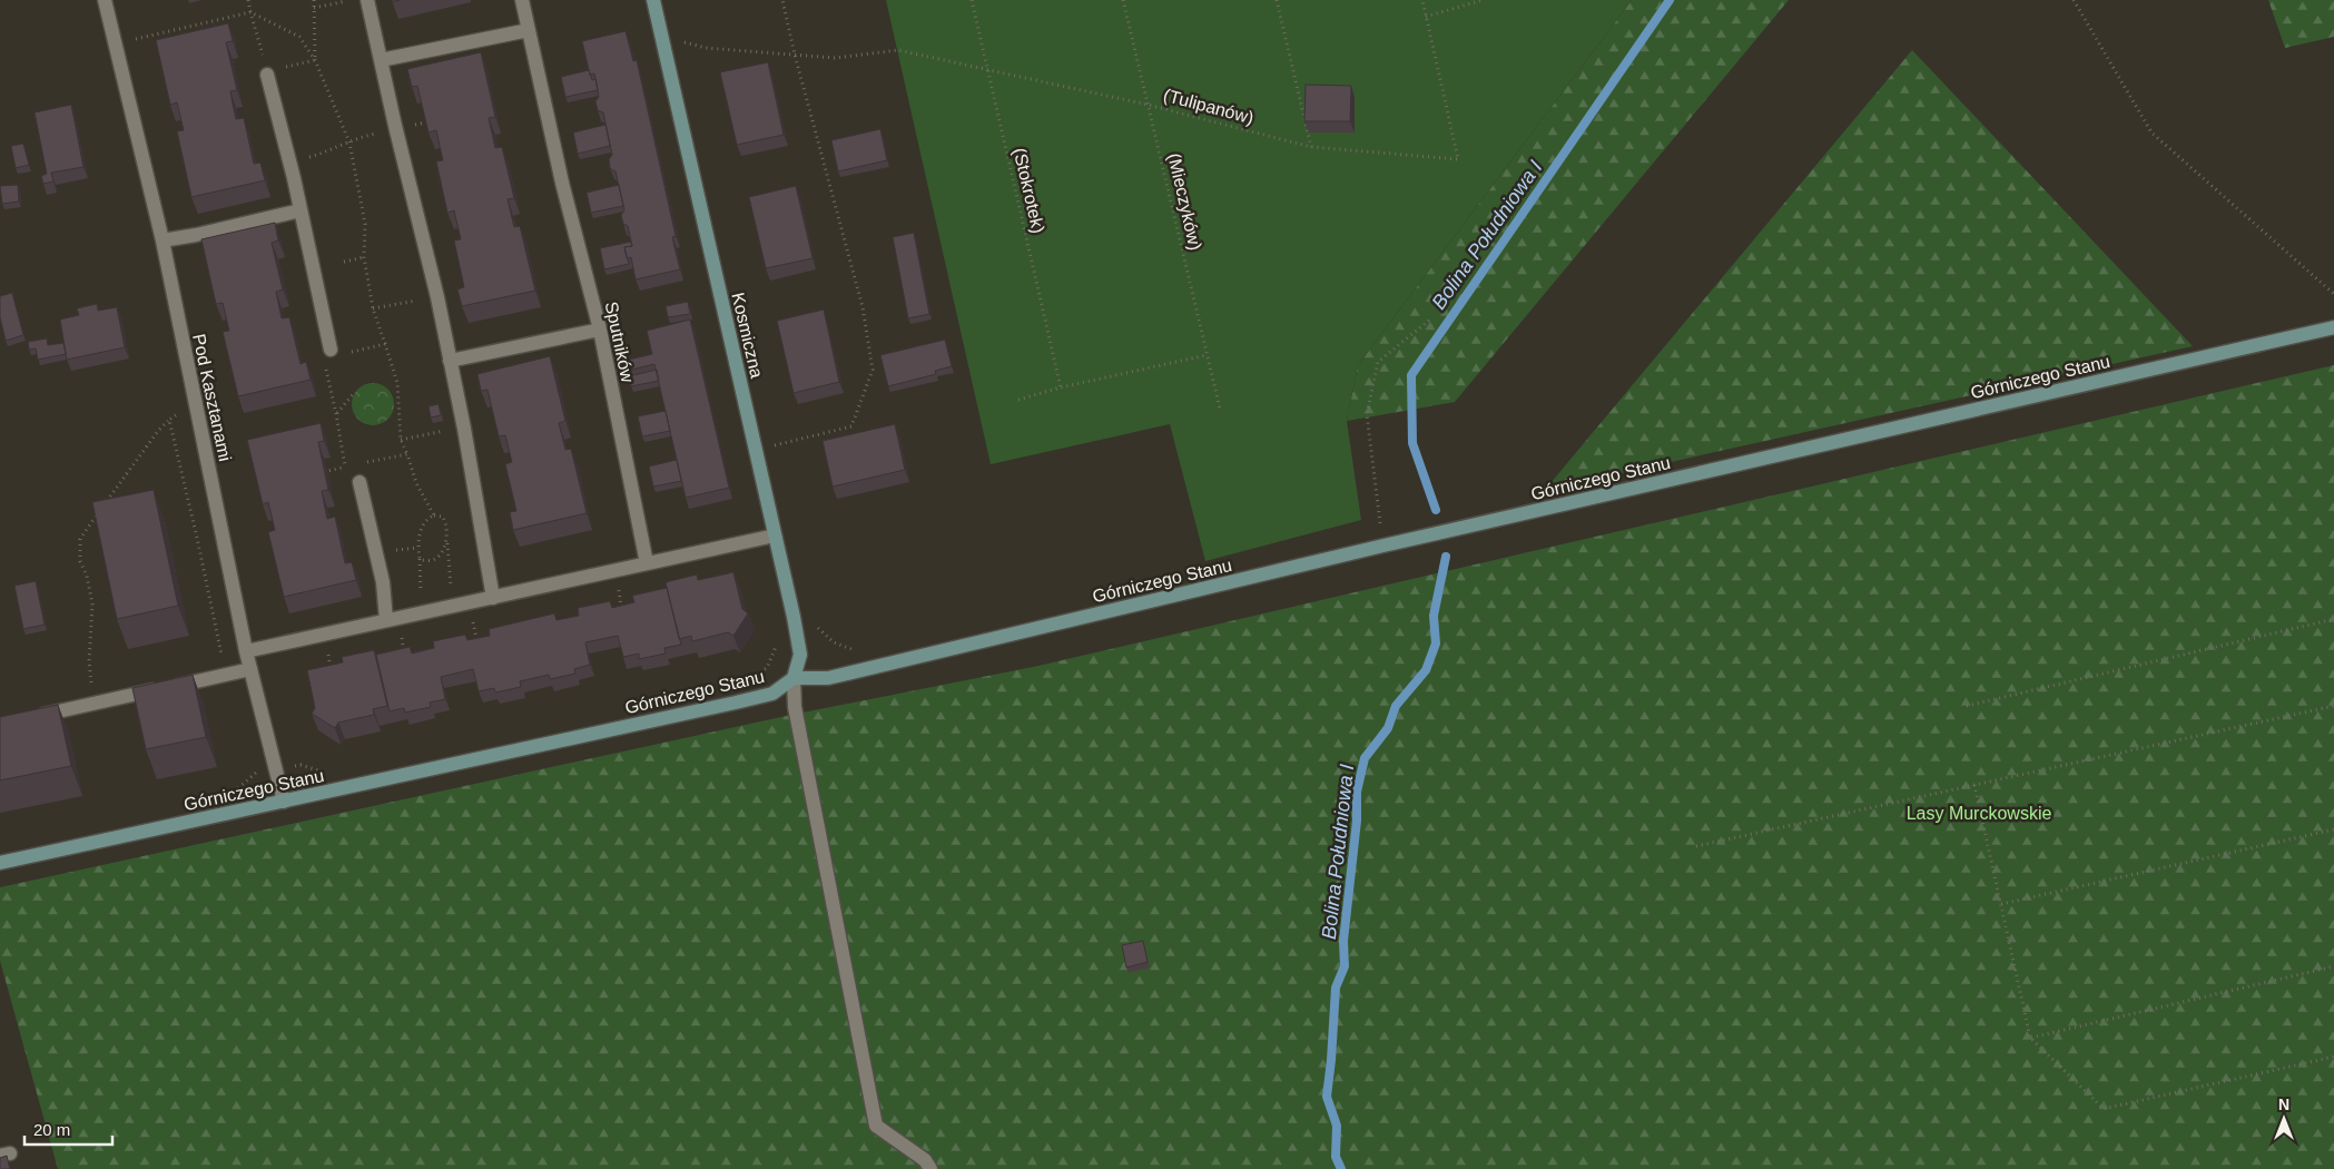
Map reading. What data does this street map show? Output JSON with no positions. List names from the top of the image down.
{
  "streets": {
    "street": [
      "Kosmiczna",
      "Sputników",
      "Górniczego Stanu",
      "Pod Kasztanami"
    ],
    "path": ["(Tulipanów)", "(Stokrotek)", "(Mieczyków)"]
  },
  "crossings": [
    ["(Tulipanów)", "(Stokrotek)"],
    ["(Tulipanów)", "(Mieczyków)"],
    ["Kosmiczna", "Górniczego Stanu"],
    ["Górniczego Stanu", "Pod Kasztanami"]
  ],
  "water": ["Bolina Południowa I"],
  "parks": ["Lasy Murckowskie"],
  "scale_bar": "20 m",
  "north": "top"
}
